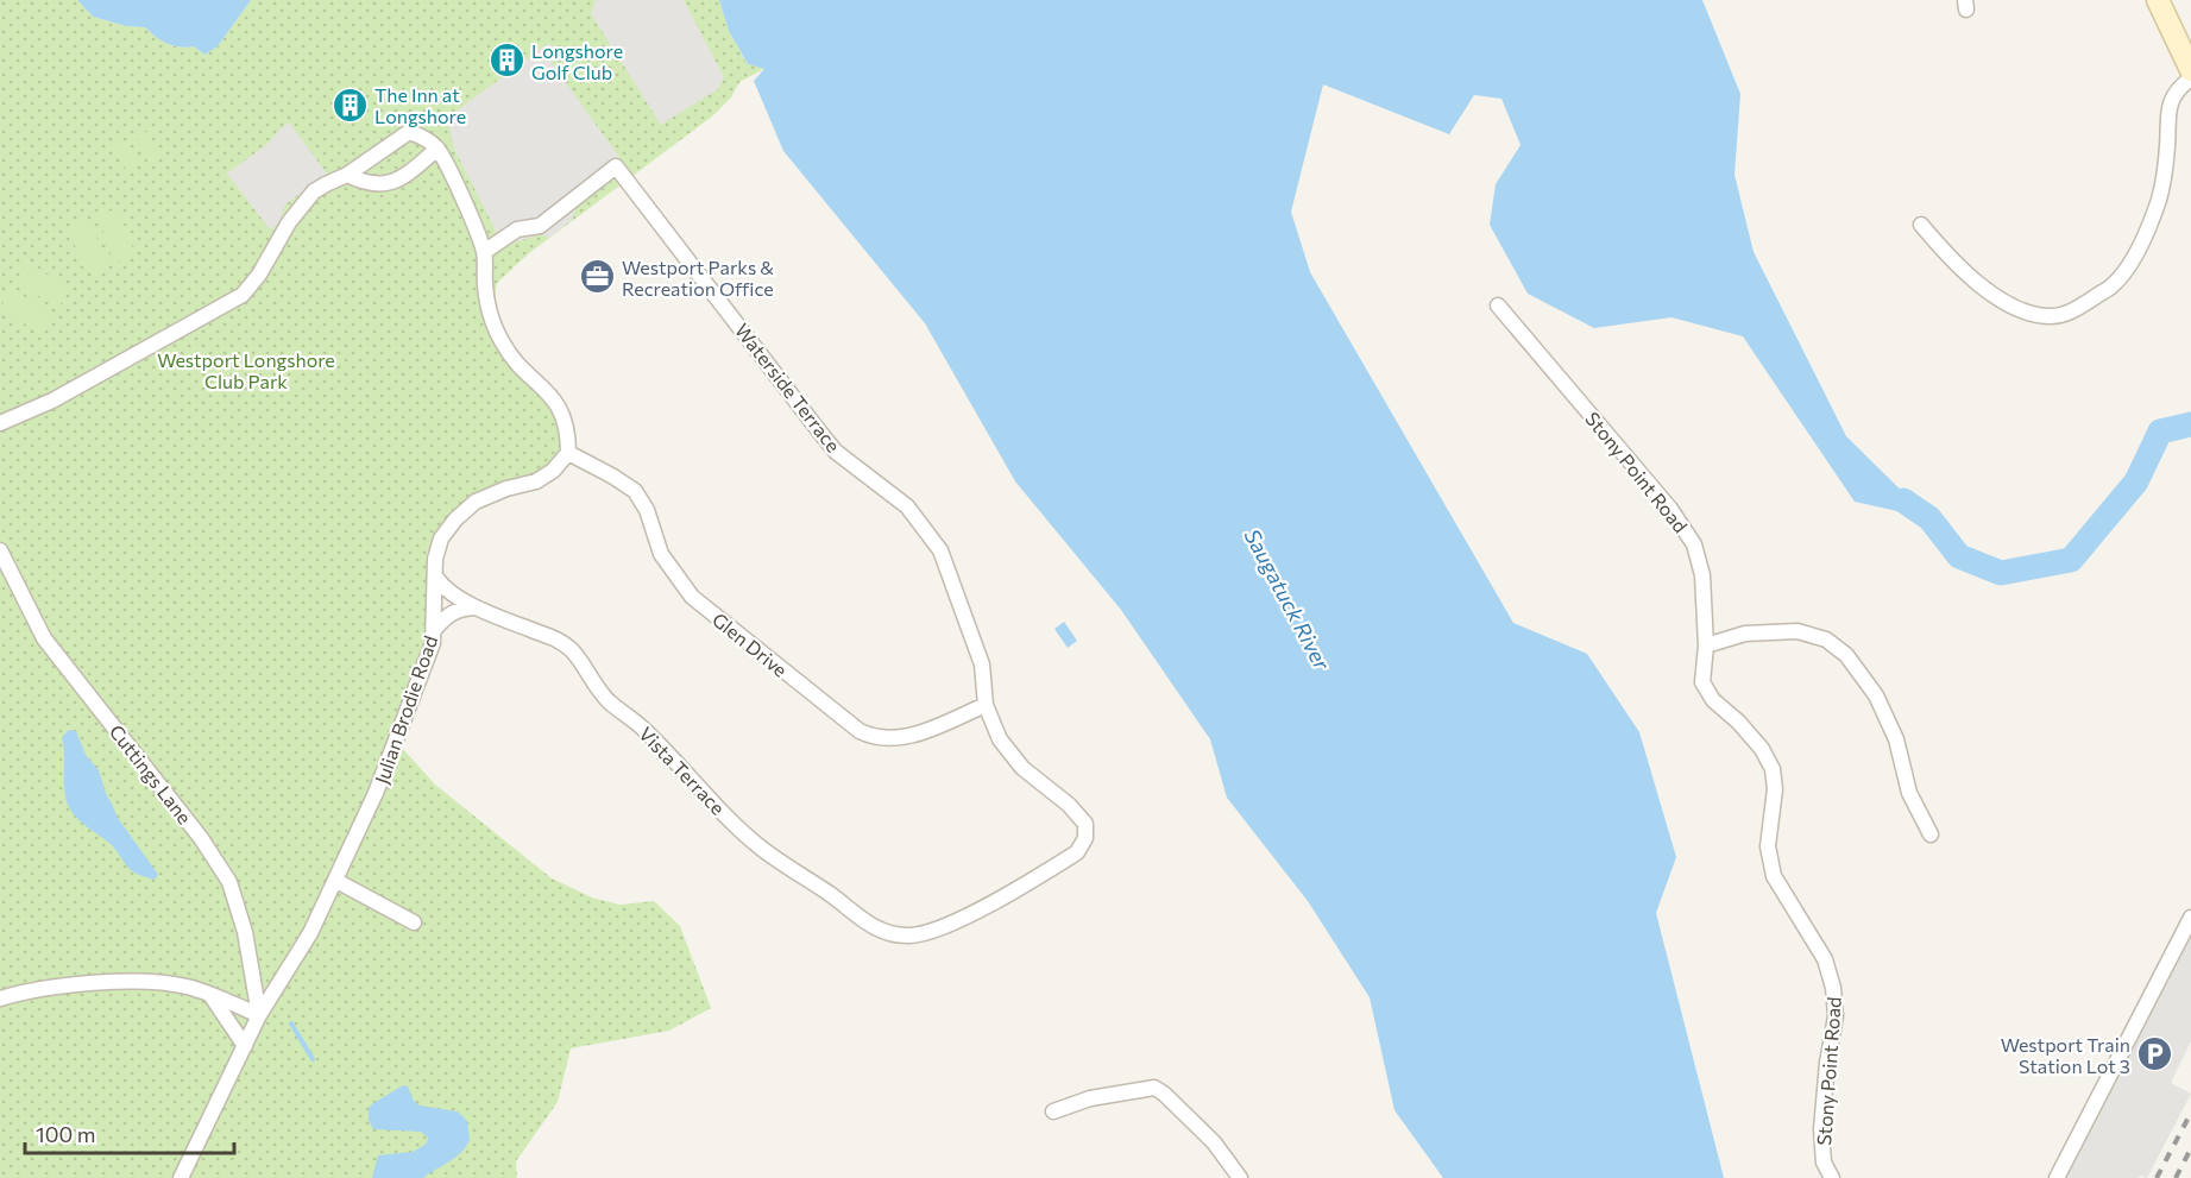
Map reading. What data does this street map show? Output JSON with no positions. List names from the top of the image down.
{
  "streets": {
    "street": [
      "Waterside Terrace",
      "Stony Point Road",
      "Glen Drive",
      "Julian Brodie Road",
      "Vista Terrace",
      "Cuttings Lane"
    ]
  },
  "crossings": [
    ["Waterside Terrace", "Glen Drive"],
    ["Waterside Terrace", "Vista Terrace"],
    ["Glen Drive", "Julian Brodie Road"],
    ["Julian Brodie Road", "Vista Terrace"],
    ["Julian Brodie Road", "Cuttings Lane"]
  ],
  "water": ["Saugatuck River"],
  "parks": ["Westport Longshore Club Park"],
  "places": {
    "building": ["Longshore Golf Club", "The Inn at Longshore"],
    "office": ["Westport Parks & Recreation Office"],
    "parking": ["Westport Train Station Lot 3"]
  },
  "scale_bar": "100 m"
}
